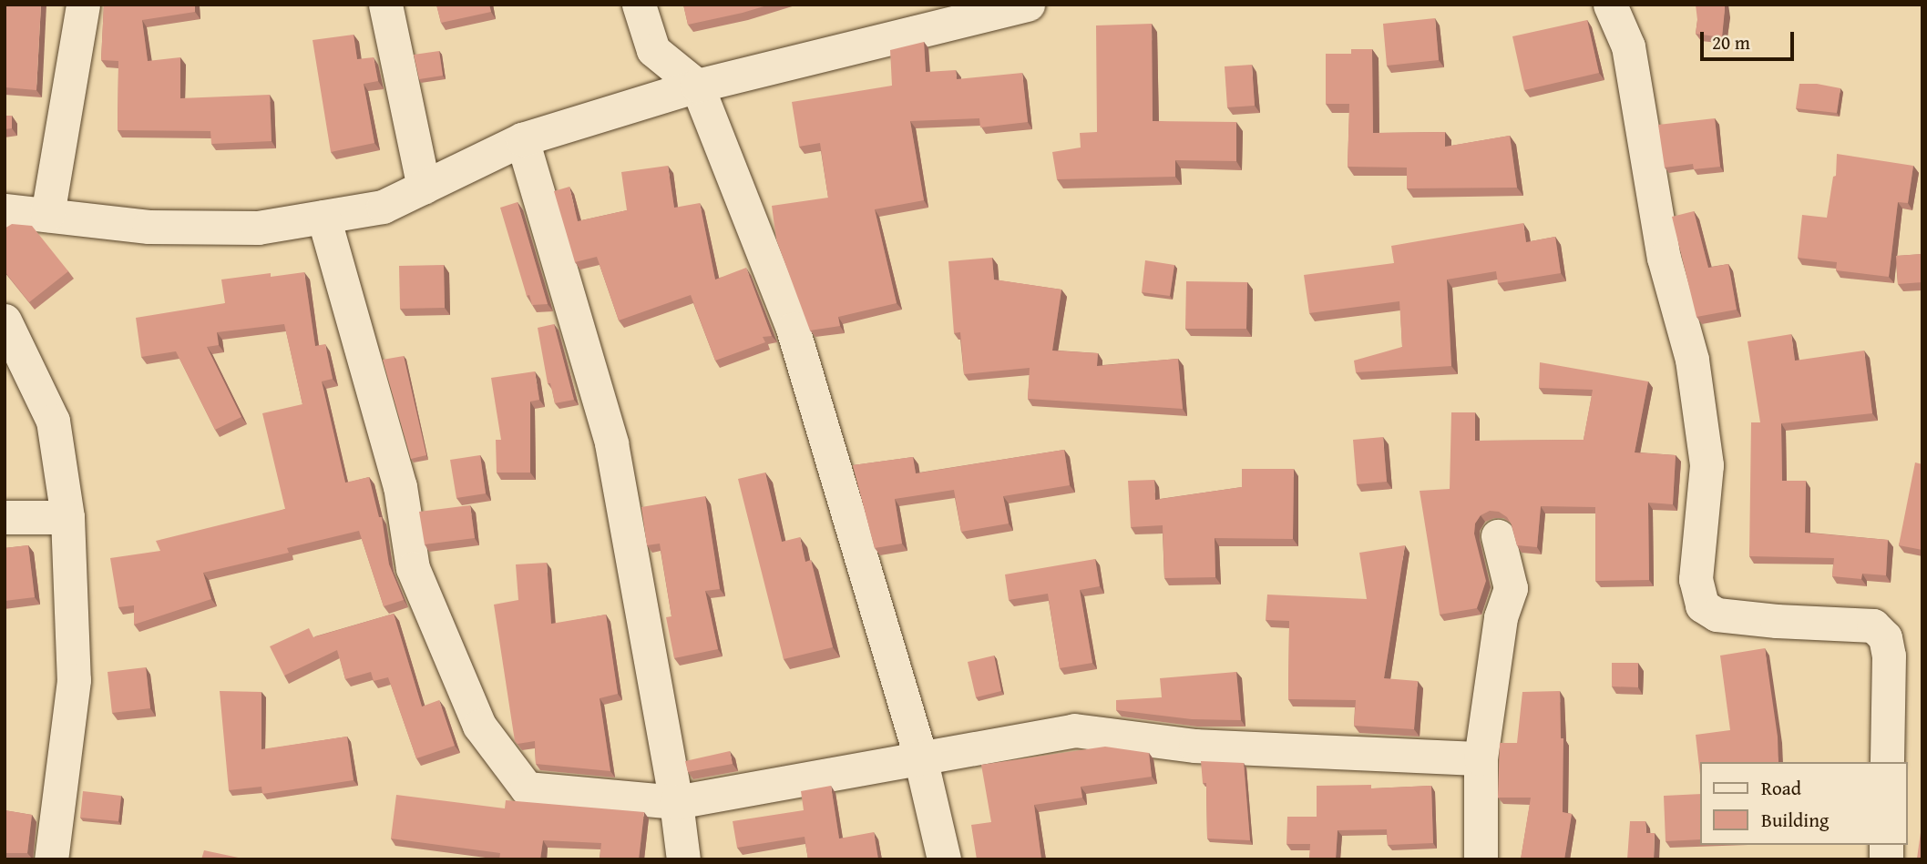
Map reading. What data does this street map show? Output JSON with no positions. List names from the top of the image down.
{
  "legend": ["Road", "Building"],
  "scale_bar": "20 m"
}
